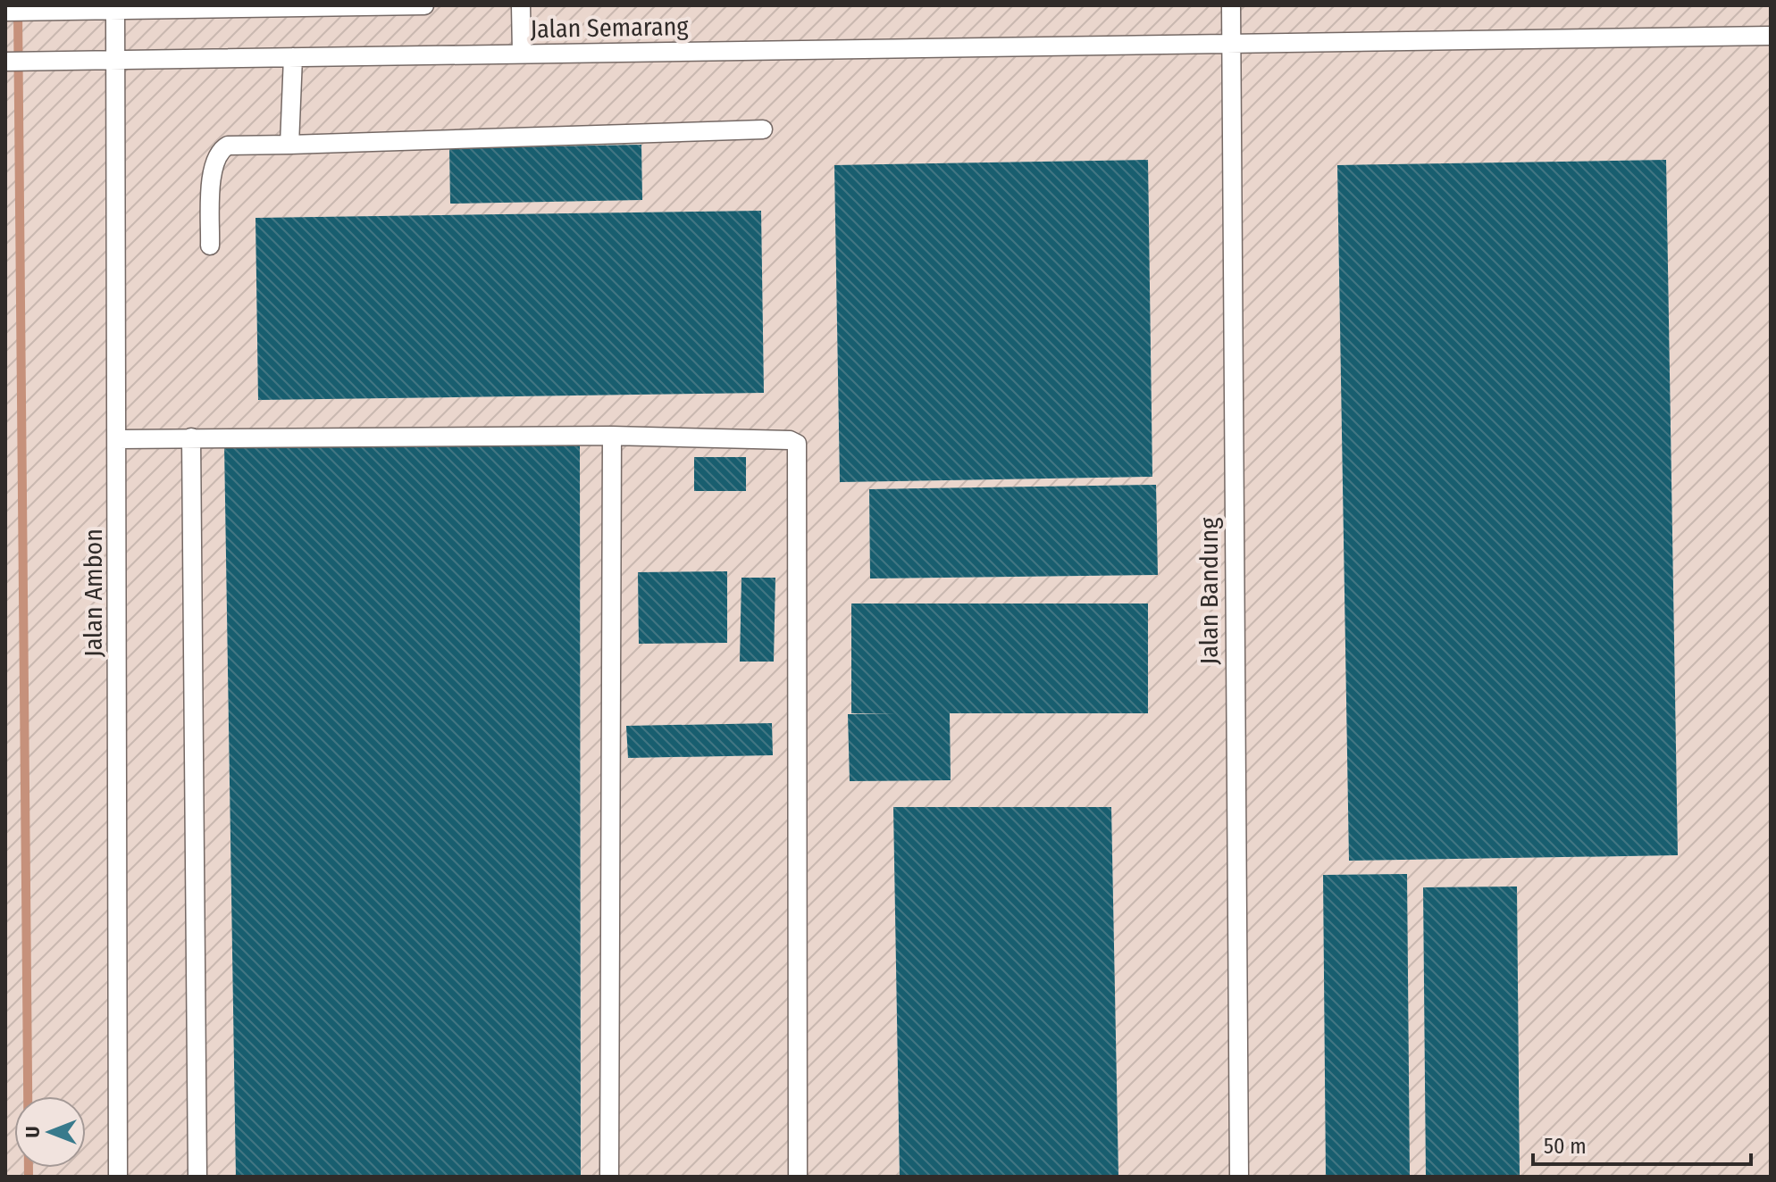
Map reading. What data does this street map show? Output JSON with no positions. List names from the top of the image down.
{
  "streets": {
    "lane": ["Jalan Semarang", "Jalan Bandung", "Jalan Ambon"]
  },
  "crossings": [
    ["Jalan Semarang", "Jalan Bandung"],
    ["Jalan Semarang", "Jalan Ambon"]
  ],
  "scale_bar": "50 m",
  "north": "left"
}
